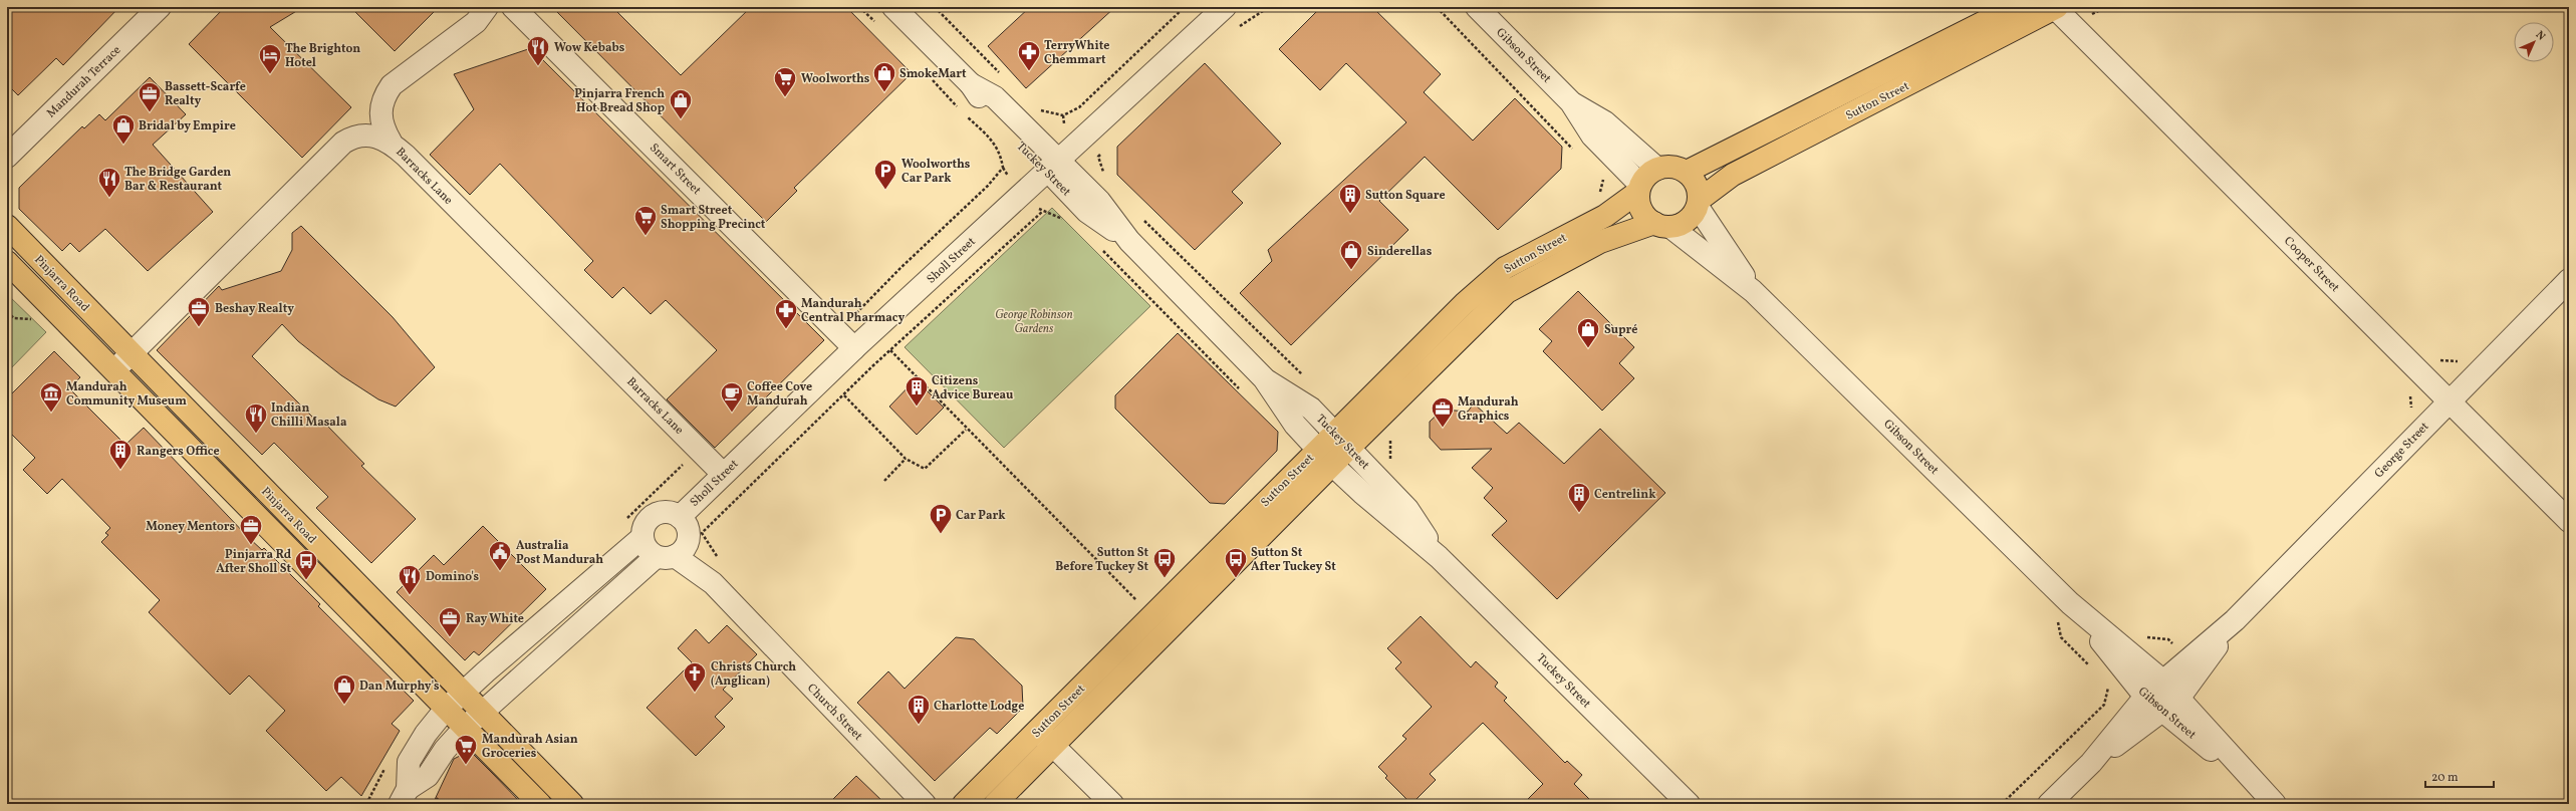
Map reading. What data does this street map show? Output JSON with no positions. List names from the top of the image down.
{
  "streets": {
    "main road": ["Sutton Street", "Pinjarra Road"],
    "street": [
      "Gibson Street",
      "Mandurah Terrace",
      "Smart Street",
      "Tuckey Street",
      "Barracks Lane",
      "Sholl Street",
      "Cooper Street",
      "George Street",
      "Church Street"
    ]
  },
  "crossings": [
    ["Gibson Street", "Sutton Street"],
    ["Gibson Street", "George Street"],
    ["Sutton Street", "Tuckey Street"],
    ["Sutton Street", "Cooper Street"],
    ["Smart Street", "Sholl Street"],
    ["Tuckey Street", "Sholl Street"],
    ["Barracks Lane", "Sholl Street"],
    ["Barracks Lane", "Pinjarra Road"],
    ["Sholl Street", "Church Street"],
    ["Cooper Street", "George Street"]
  ],
  "parks": ["George Robinson Gardens"],
  "places": {
    "restaurant": [
      "Wow Kebabs",
      "The Bridge Garden Bar & Restaurant",
      "Indian Chilli Masala",
      "Domino's"
    ],
    "pharmacy": ["TerryWhite Chemmart", "Mandurah Central Pharmacy"],
    "hotel": ["The Brighton Hotel"],
    "shop": [
      "SmokeMart",
      "Pinjarra French Hot Bread Shop",
      "Bridal by Empire",
      "Sinderellas",
      "Supré",
      "Dan Murphy's"
    ],
    "supermarket": ["Woolworths", "Smart Street Shopping Precinct", "Mandurah Asian Groceries"],
    "office": [
      "Bassett-Scarfe Realty",
      "Beshay Realty",
      "Mandurah Graphics",
      "Money Mentors",
      "Ray White"
    ],
    "parking": ["Woolworths Car Park", "Car Park"],
    "building": [
      "Sutton Square",
      "Citizens Advice Bureau",
      "Rangers Office",
      "Centrelink",
      "Charlotte Lodge"
    ],
    "museum": ["Mandurah Community Museum"],
    "cafe": ["Coffee Cove Mandurah"],
    "public building": ["Australia Post Mandurah"],
    "bus stop": ["Sutton St Before Tuckey St", "Sutton St After Tuckey St", "Pinjarra Rd After Sholl St"],
    "church": ["Christs Church (Anglican)"]
  },
  "scale_bar": "20 m",
  "north": "top right"
}
